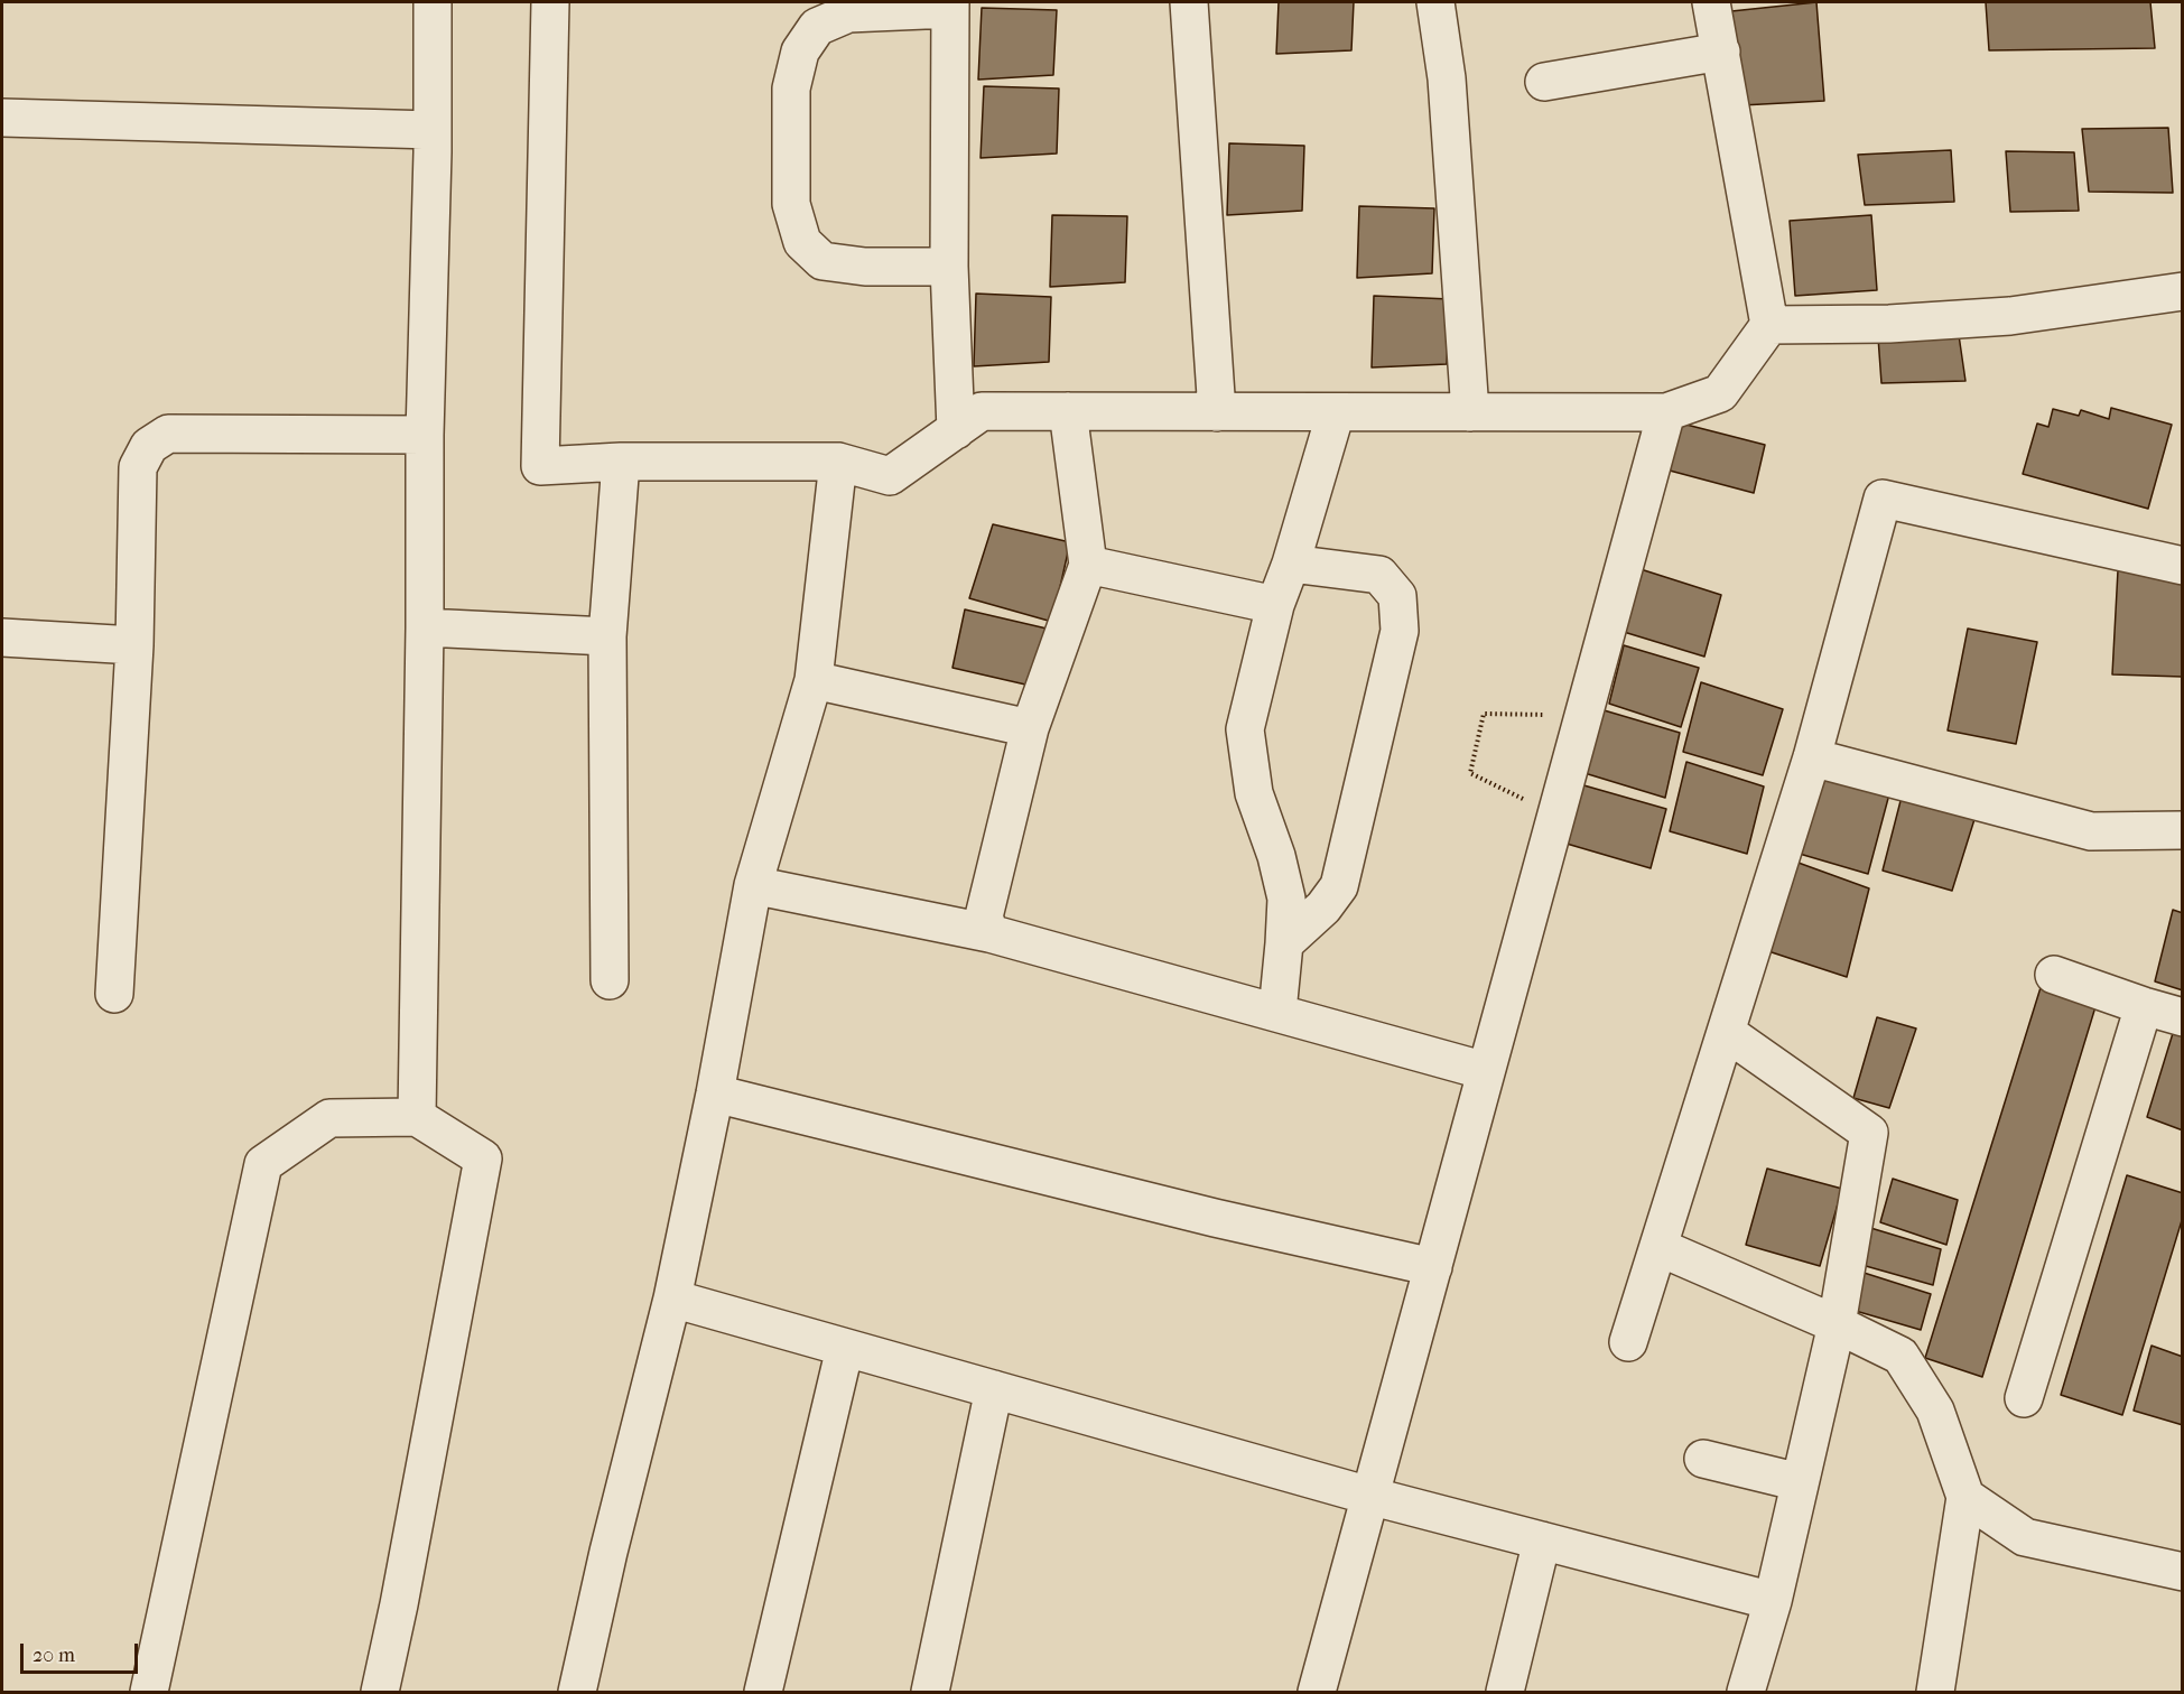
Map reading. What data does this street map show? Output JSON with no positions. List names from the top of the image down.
{
  "scale_bar": "20 m"
}
